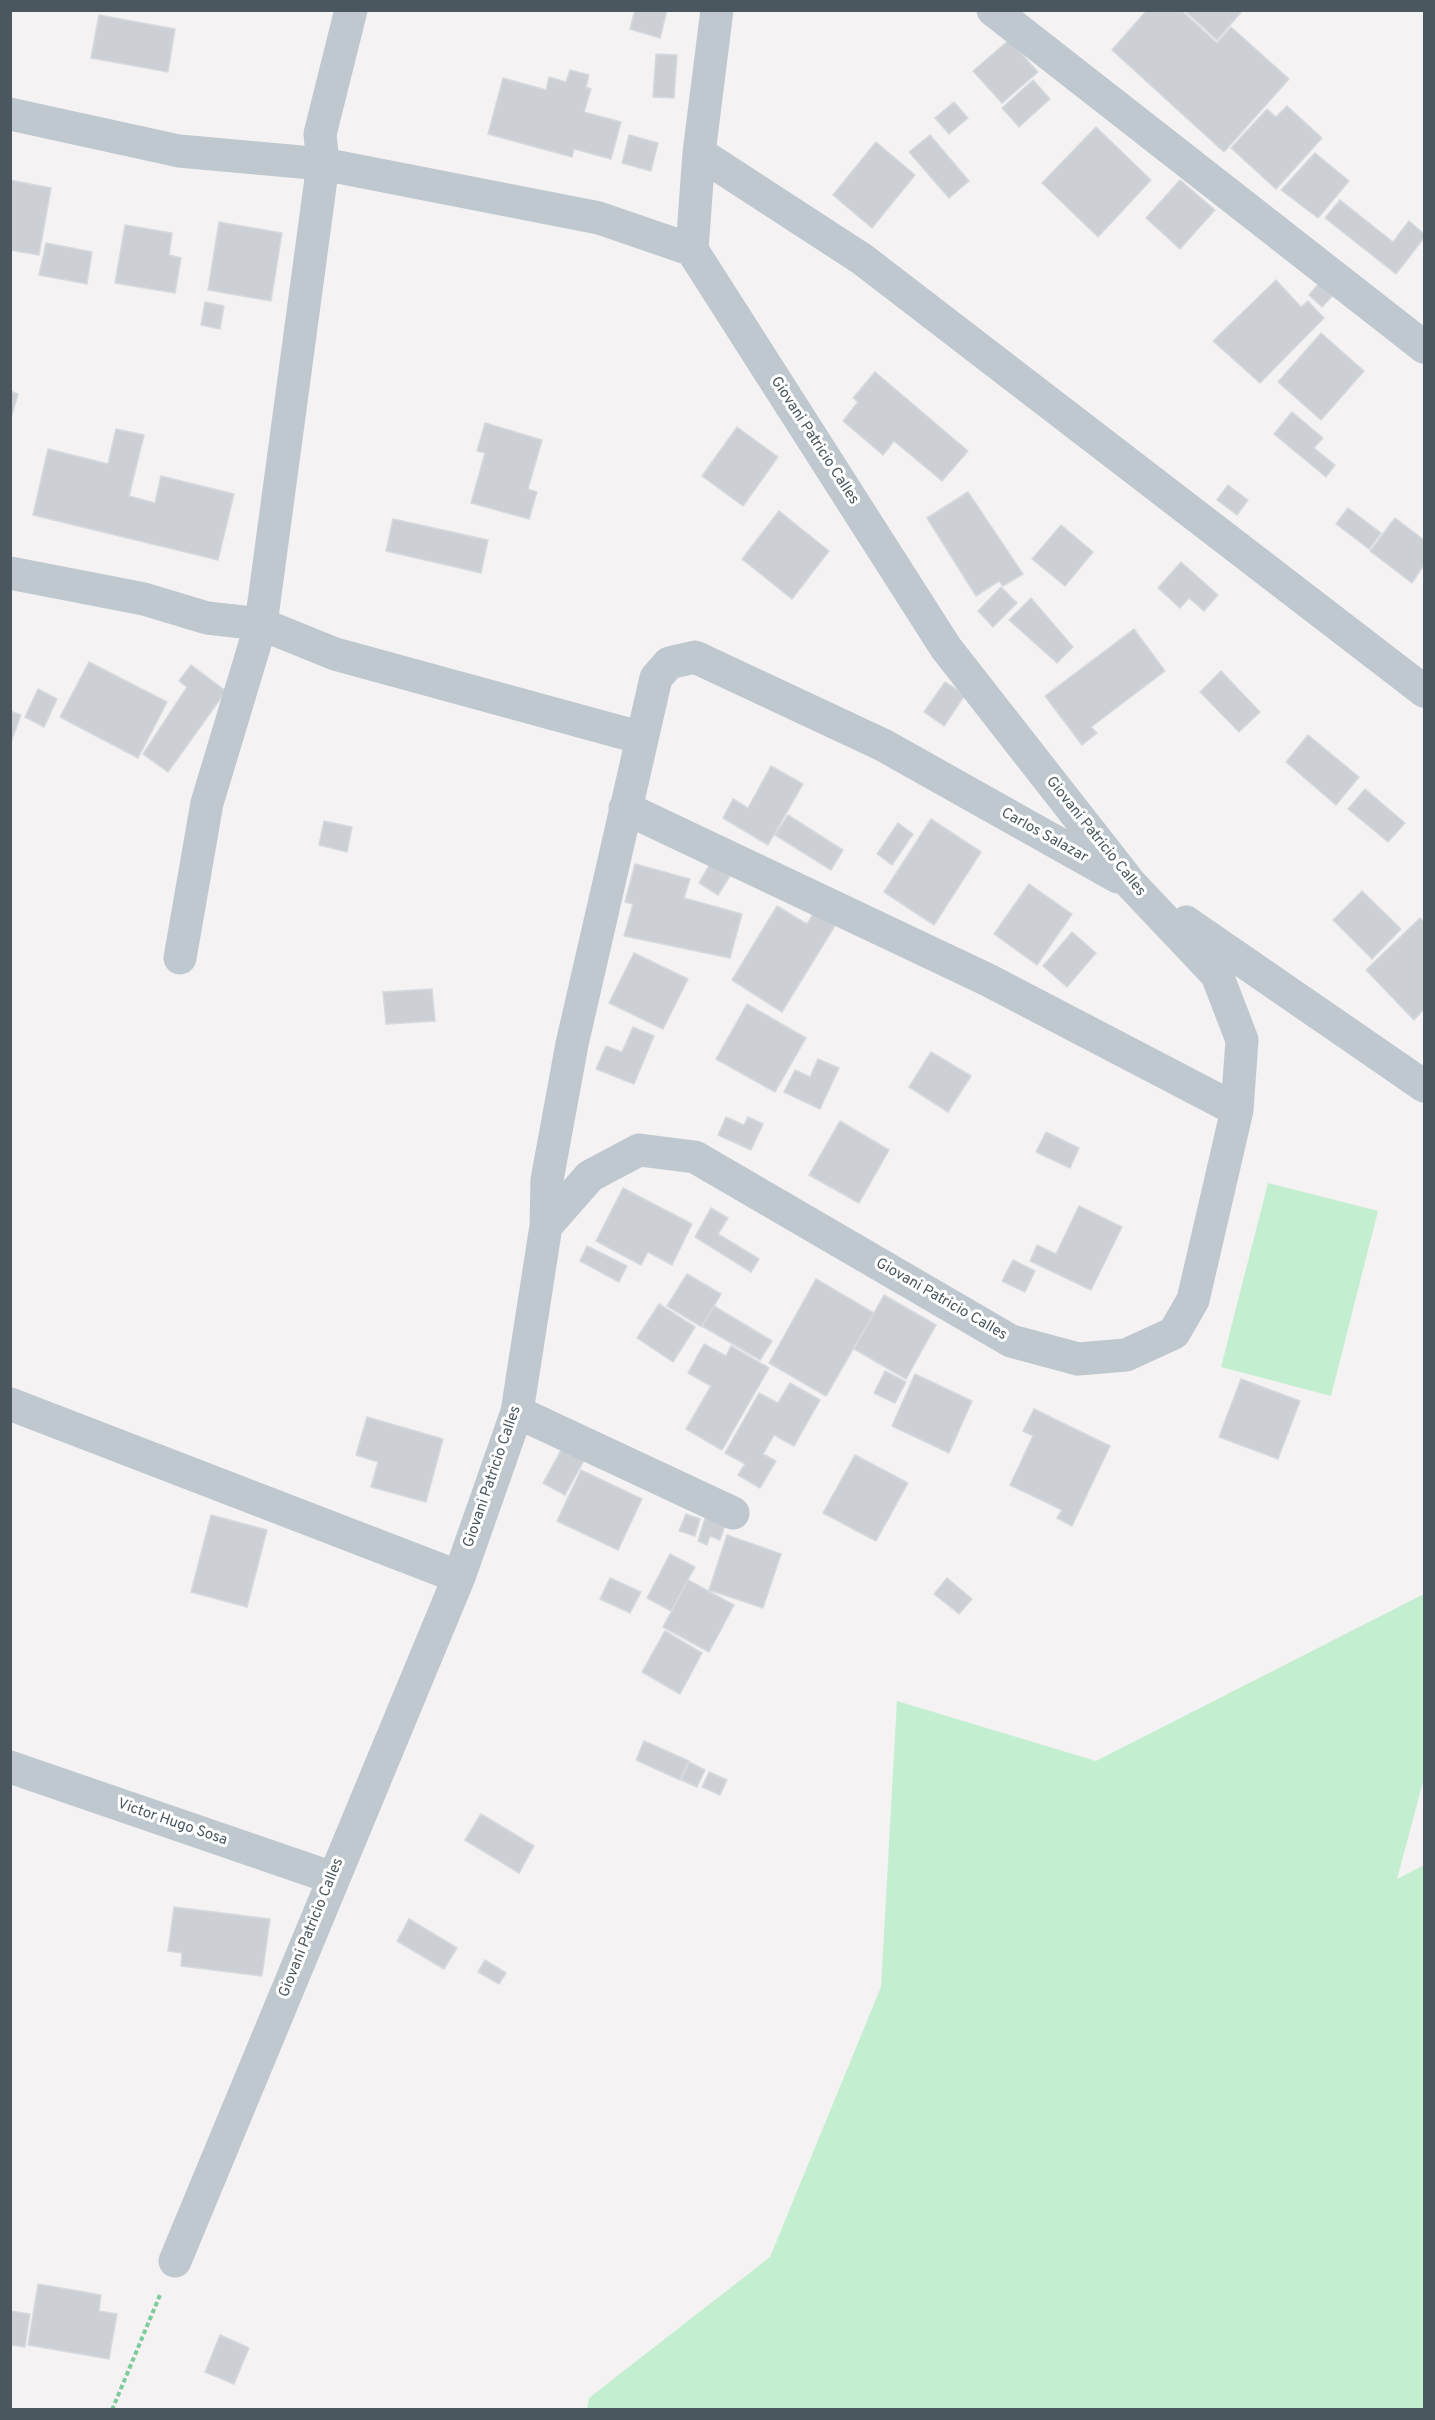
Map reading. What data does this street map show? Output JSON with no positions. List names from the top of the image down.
{
  "streets": {
    "street": ["Giovani Patricio Calles", "Carlos Salazar", "Victor Hugo Sosa"]
  },
  "crossings": [
    ["Giovani Patricio Calles", "Carlos Salazar"],
    ["Giovani Patricio Calles", "Victor Hugo Sosa"]
  ]
}
